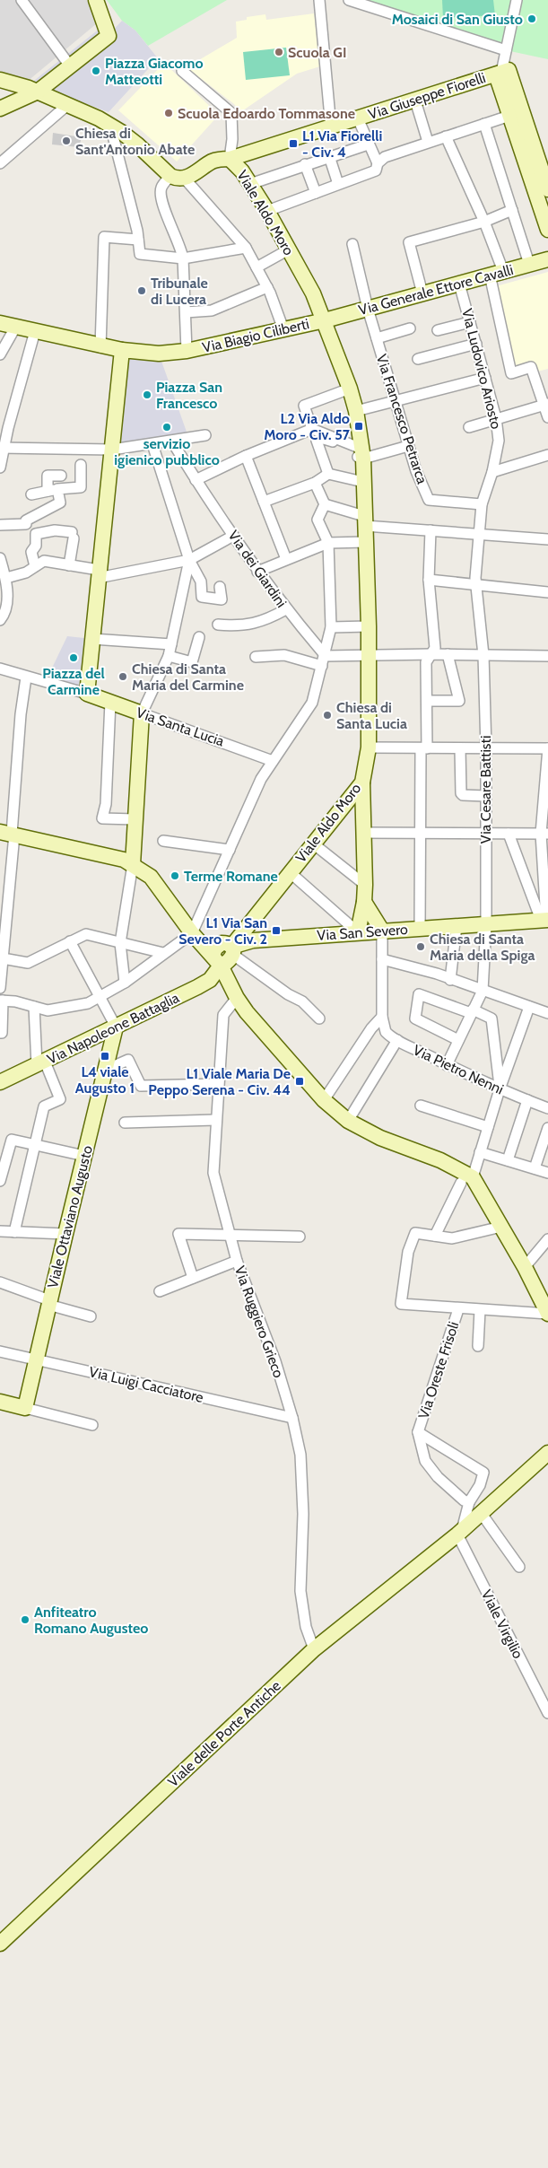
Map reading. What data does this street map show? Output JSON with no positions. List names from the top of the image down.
{
  "streets": {
    "street": [
      "Via Giuseppe Fiorelli",
      "Viale Aldo Moro",
      "Via Generale Ettore Cavalli",
      "Via Biagio Ciliberti",
      "Via Ludovico Ariosto",
      "Via Francesco Petrarca",
      "Via dei Giardini",
      "Via Santa Lucia",
      "Via Cesare Battisti",
      "Via San Severo",
      "Via Napoleone Battaglia",
      "Via Pietro Nenni",
      "Viale Ottaviano Augusto",
      "Via Ruggiero Grieco",
      "Via Oreste Frisoli",
      "Via Luigi Cacciatore",
      "Viale Virgilio",
      "Viale delle Porte Antiche"
    ]
  },
  "crossings": [
    ["Via Giuseppe Fiorelli", "Viale Aldo Moro"],
    ["Viale Aldo Moro", "Via Generale Ettore Cavalli"],
    ["Viale Aldo Moro", "Via Biagio Ciliberti"],
    ["Viale Aldo Moro", "Via San Severo"],
    ["Viale Aldo Moro", "Via Napoleone Battaglia"],
    ["Via Generale Ettore Cavalli", "Via Biagio Ciliberti"],
    ["Via Generale Ettore Cavalli", "Via Ludovico Ariosto"],
    ["Via Generale Ettore Cavalli", "Via Francesco Petrarca"],
    ["Via Ludovico Ariosto", "Via Francesco Petrarca"],
    ["Via Ludovico Ariosto", "Via Cesare Battisti"],
    ["Via Cesare Battisti", "Via San Severo"],
    ["Via San Severo", "Via Napoleone Battaglia"],
    ["Via Napoleone Battaglia", "Viale Ottaviano Augusto"],
    ["Viale Ottaviano Augusto", "Via Luigi Cacciatore"],
    ["Via Ruggiero Grieco", "Via Luigi Cacciatore"],
    ["Via Ruggiero Grieco", "Viale delle Porte Antiche"],
    ["Via Oreste Frisoli", "Viale Virgilio"],
    ["Via Oreste Frisoli", "Viale delle Porte Antiche"],
    ["Viale Virgilio", "Viale delle Porte Antiche"]
  ],
  "places": {
    "other": [
      "Mosaici di San Giusto",
      "Scuola GI",
      "Piazza Giacomo Matteotti",
      "Scuola Edoardo Tommasone",
      "Chiesa di Sant'Antonio Abate",
      "Tribunale di Lucera",
      "Piazza San Francesco",
      "servizio igienico pubblico",
      "Piazza del Carmine",
      "Chiesa di Santa Maria del Carmine",
      "Chiesa di Santa Lucia",
      "Terme Romane",
      "Chiesa di Santa Maria della Spiga",
      "Anfiteatro Romano Augusteo"
    ],
    "transit": [
      "L1 Via Fiorelli - Civ. 4",
      "L2 Via Aldo Moro - Civ. 57",
      "L1 Via San Severo - Civ. 2",
      "L4 viale Augusto 1",
      "L1 Viale Maria De Peppo Serena - Civ. 44"
    ]
  }
}
